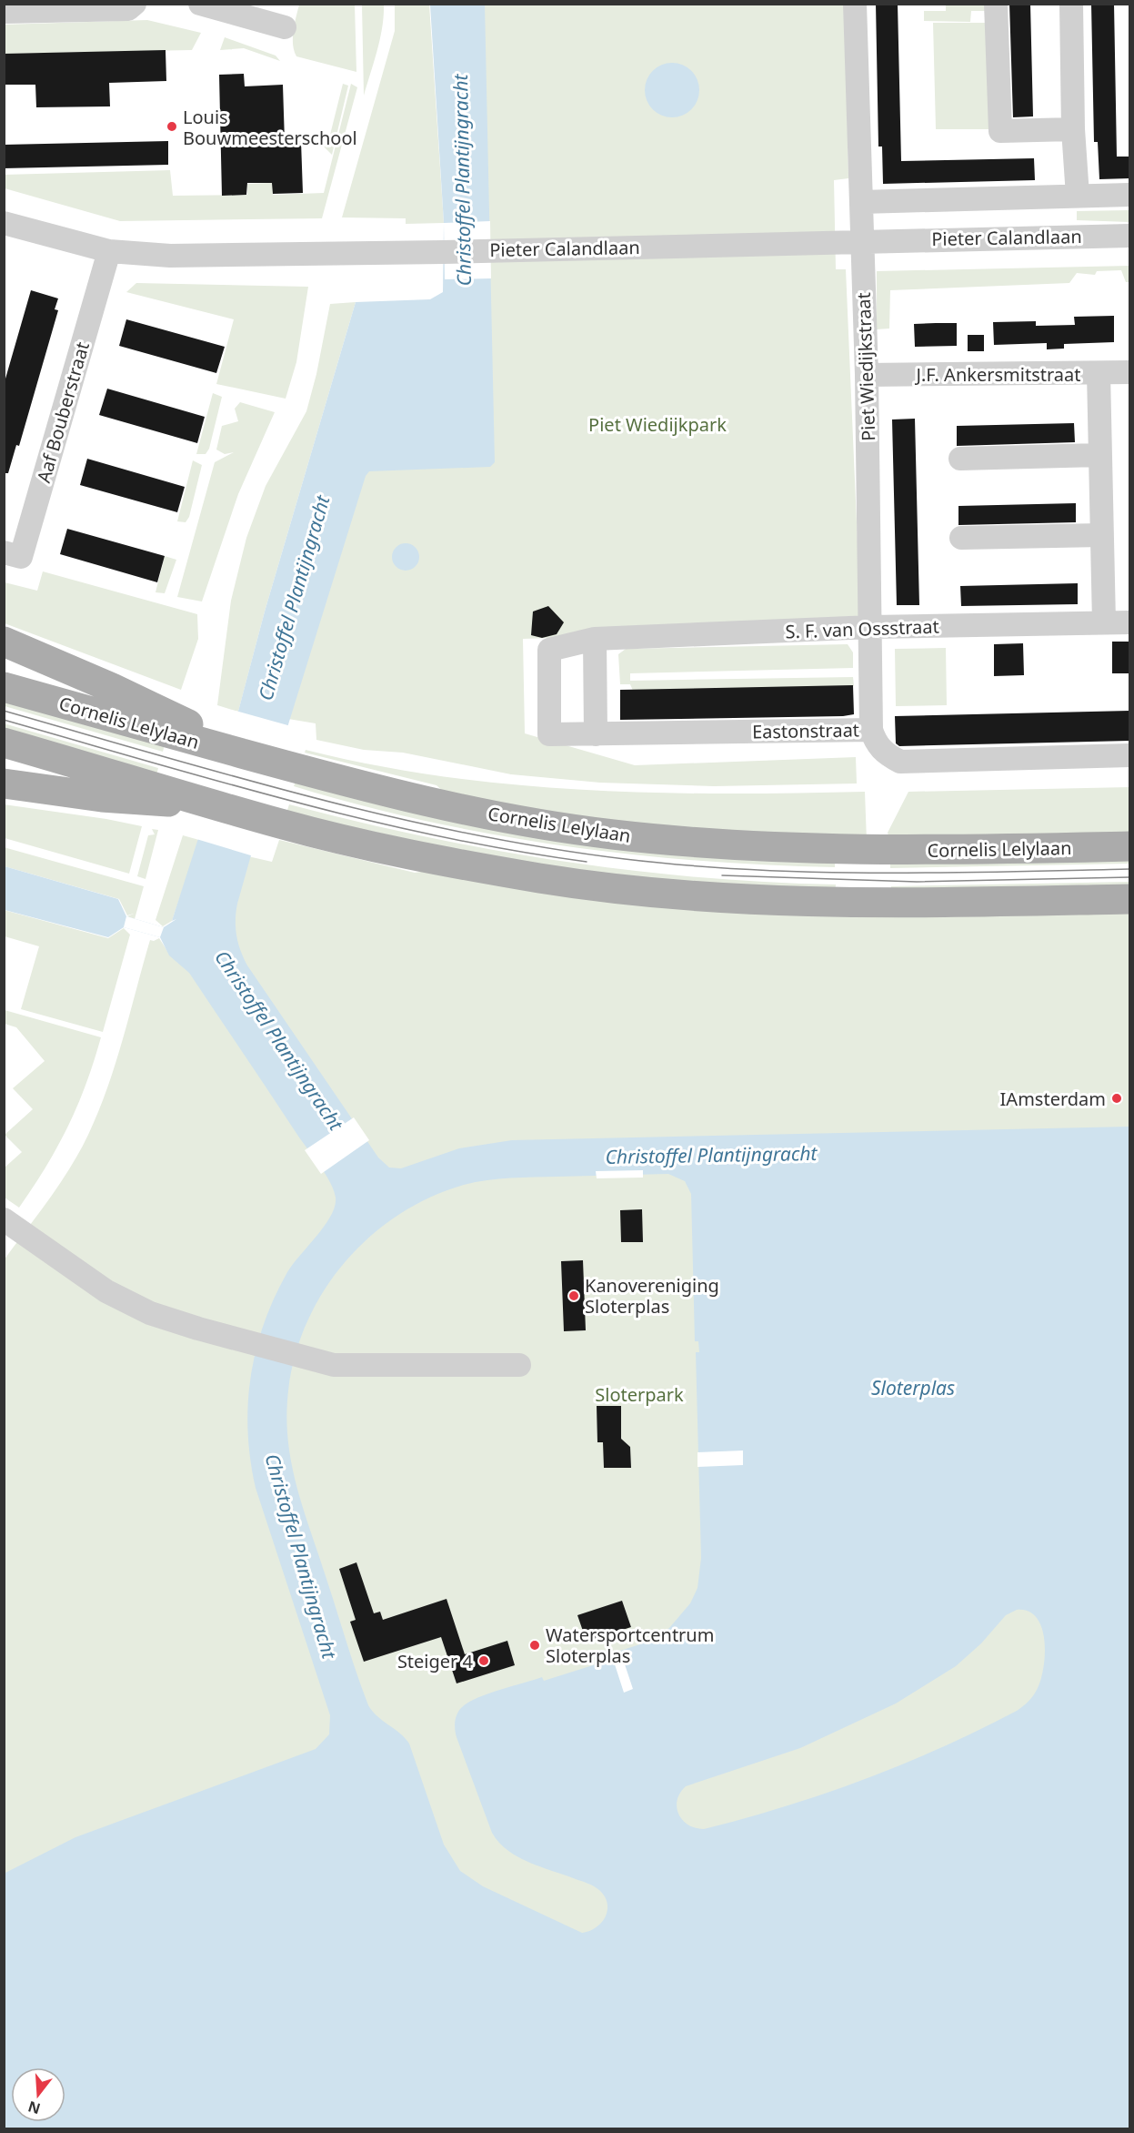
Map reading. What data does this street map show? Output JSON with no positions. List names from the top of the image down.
{
  "streets": {
    "main road": ["Cornelis Lelylaan"],
    "street": [
      "Pieter Calandlaan",
      "Piet Wiedijkstraat",
      "J.F. Ankersmitstraat",
      "Aaf Bouberstraat",
      "S. F. van Ossstraat",
      "Eastonstraat"
    ]
  },
  "crossings": [
    ["Pieter Calandlaan", "Piet Wiedijkstraat"],
    ["Pieter Calandlaan", "Aaf Bouberstraat"],
    ["Piet Wiedijkstraat", "J.F. Ankersmitstraat"],
    ["Piet Wiedijkstraat", "S. F. van Ossstraat"],
    ["Piet Wiedijkstraat", "Eastonstraat"],
    ["S. F. van Ossstraat", "Eastonstraat"]
  ],
  "water": ["Christoffel Plantijngracht", "Sloterplas"],
  "parks": ["Piet Wiedijkpark", "Sloterpark"],
  "places": [
    "Louis Bouwmeesterschool",
    "IAmsterdam",
    "Kanovereniging Sloterplas",
    "Watersportcentrum Sloterplas",
    "Steiger 4"
  ],
  "north": "bottom"
}
